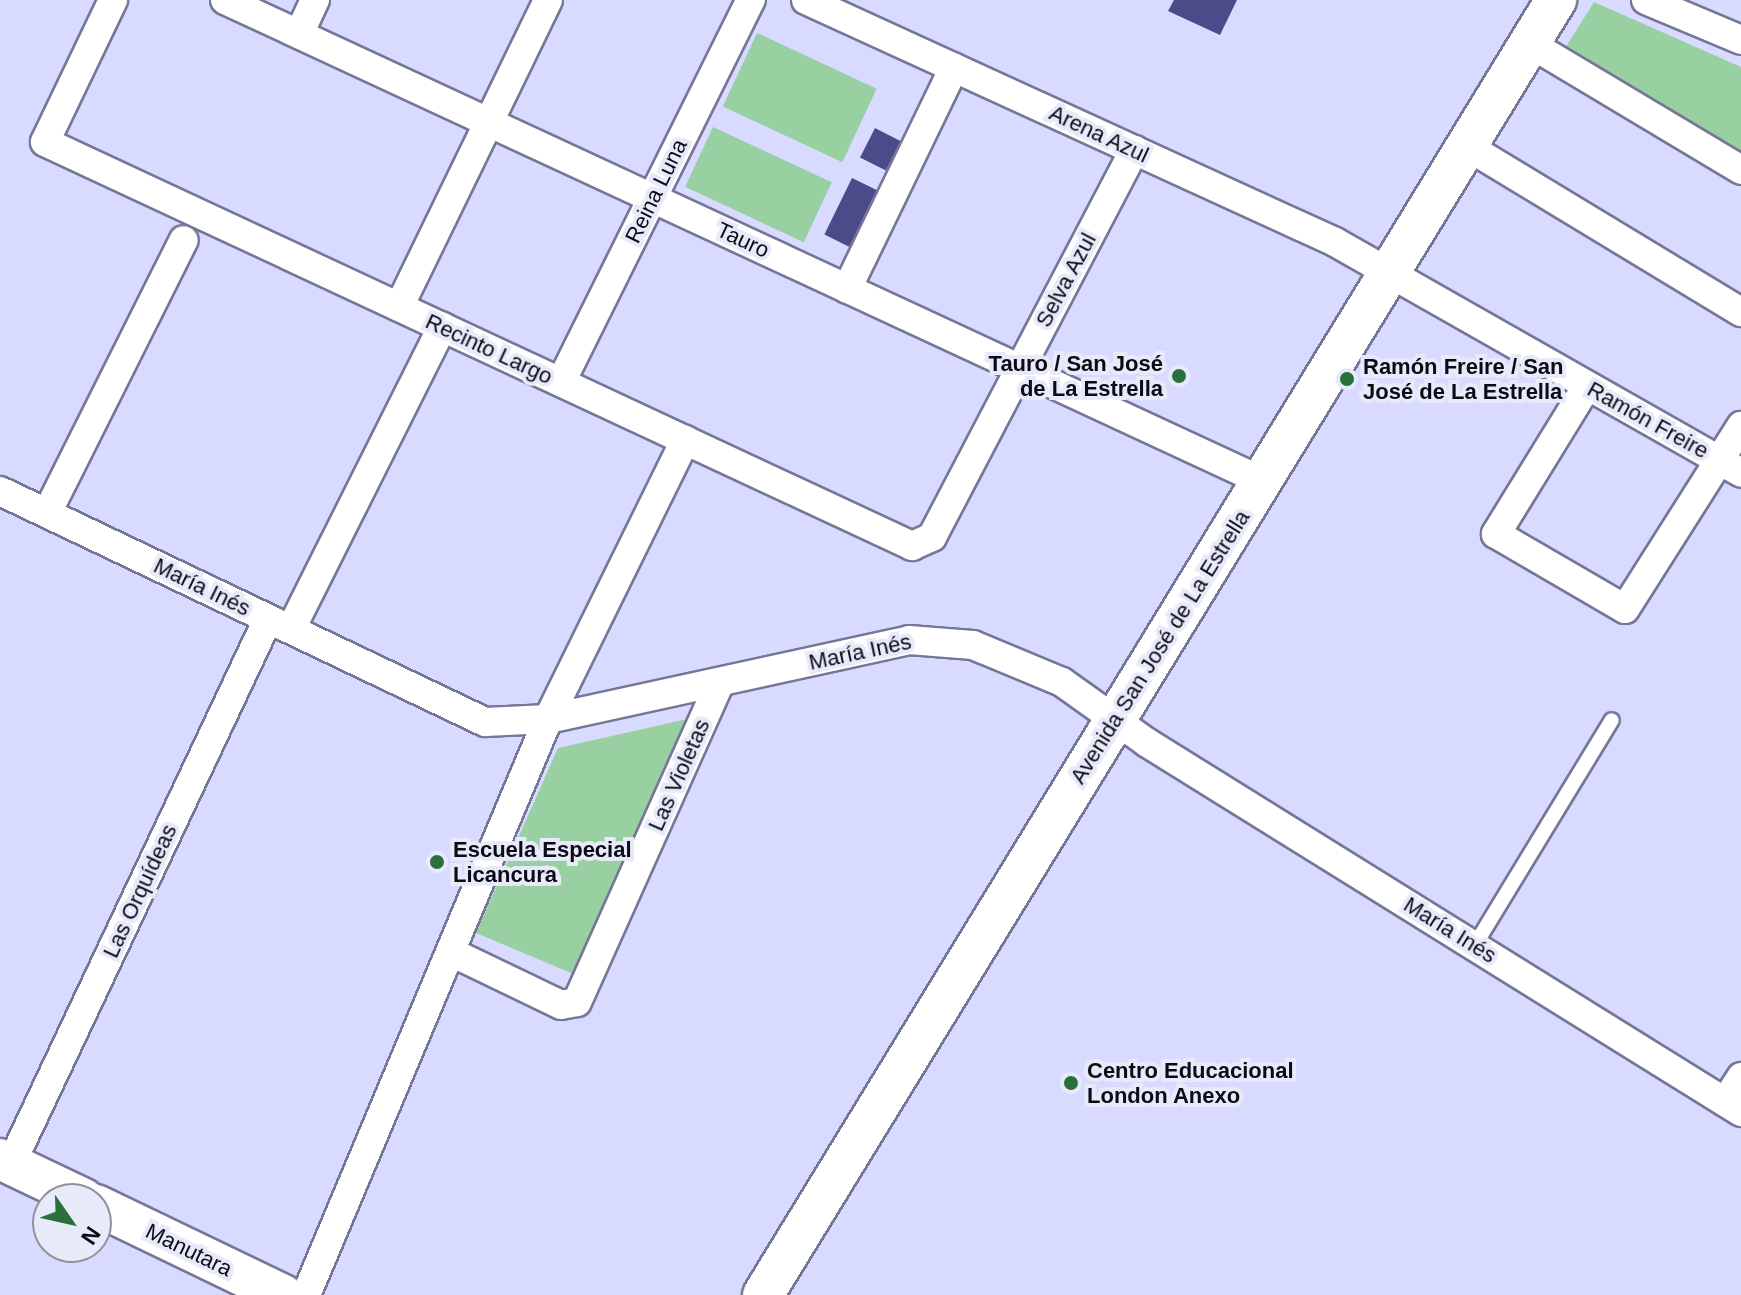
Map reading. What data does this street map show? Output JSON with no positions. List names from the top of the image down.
{
  "streets": {
    "main road": ["Avenida San José de La Estrella", "Manutara"],
    "street": [
      "Arena Azul",
      "Reina Luna",
      "Tauro",
      "Selva Azul",
      "Recinto Largo",
      "Ramón Freire",
      "María Inés",
      "Las Violetas",
      "Las Orquídeas"
    ]
  },
  "crossings": [
    ["Arena Azul", "Selva Azul"],
    ["Arena Azul", "Ramón Freire"],
    ["Arena Azul", "Avenida San José de La Estrella"],
    ["Reina Luna", "Tauro"],
    ["Reina Luna", "Recinto Largo"],
    ["Tauro", "Selva Azul"],
    ["Tauro", "Avenida San José de La Estrella"],
    ["Selva Azul", "Recinto Largo"],
    ["Recinto Largo", "Las Orquídeas"],
    ["Ramón Freire", "Avenida San José de La Estrella"],
    ["María Inés", "Avenida San José de La Estrella"],
    ["María Inés", "Las Violetas"],
    ["María Inés", "Las Orquídeas"]
  ],
  "places": [
    "Tauro / San José de La Estrella",
    "Ramón Freire / San José de La Estrella",
    "Escuela Especial Licancura",
    "Centro Educacional London Anexo"
  ],
  "north": "bottom right"
}
